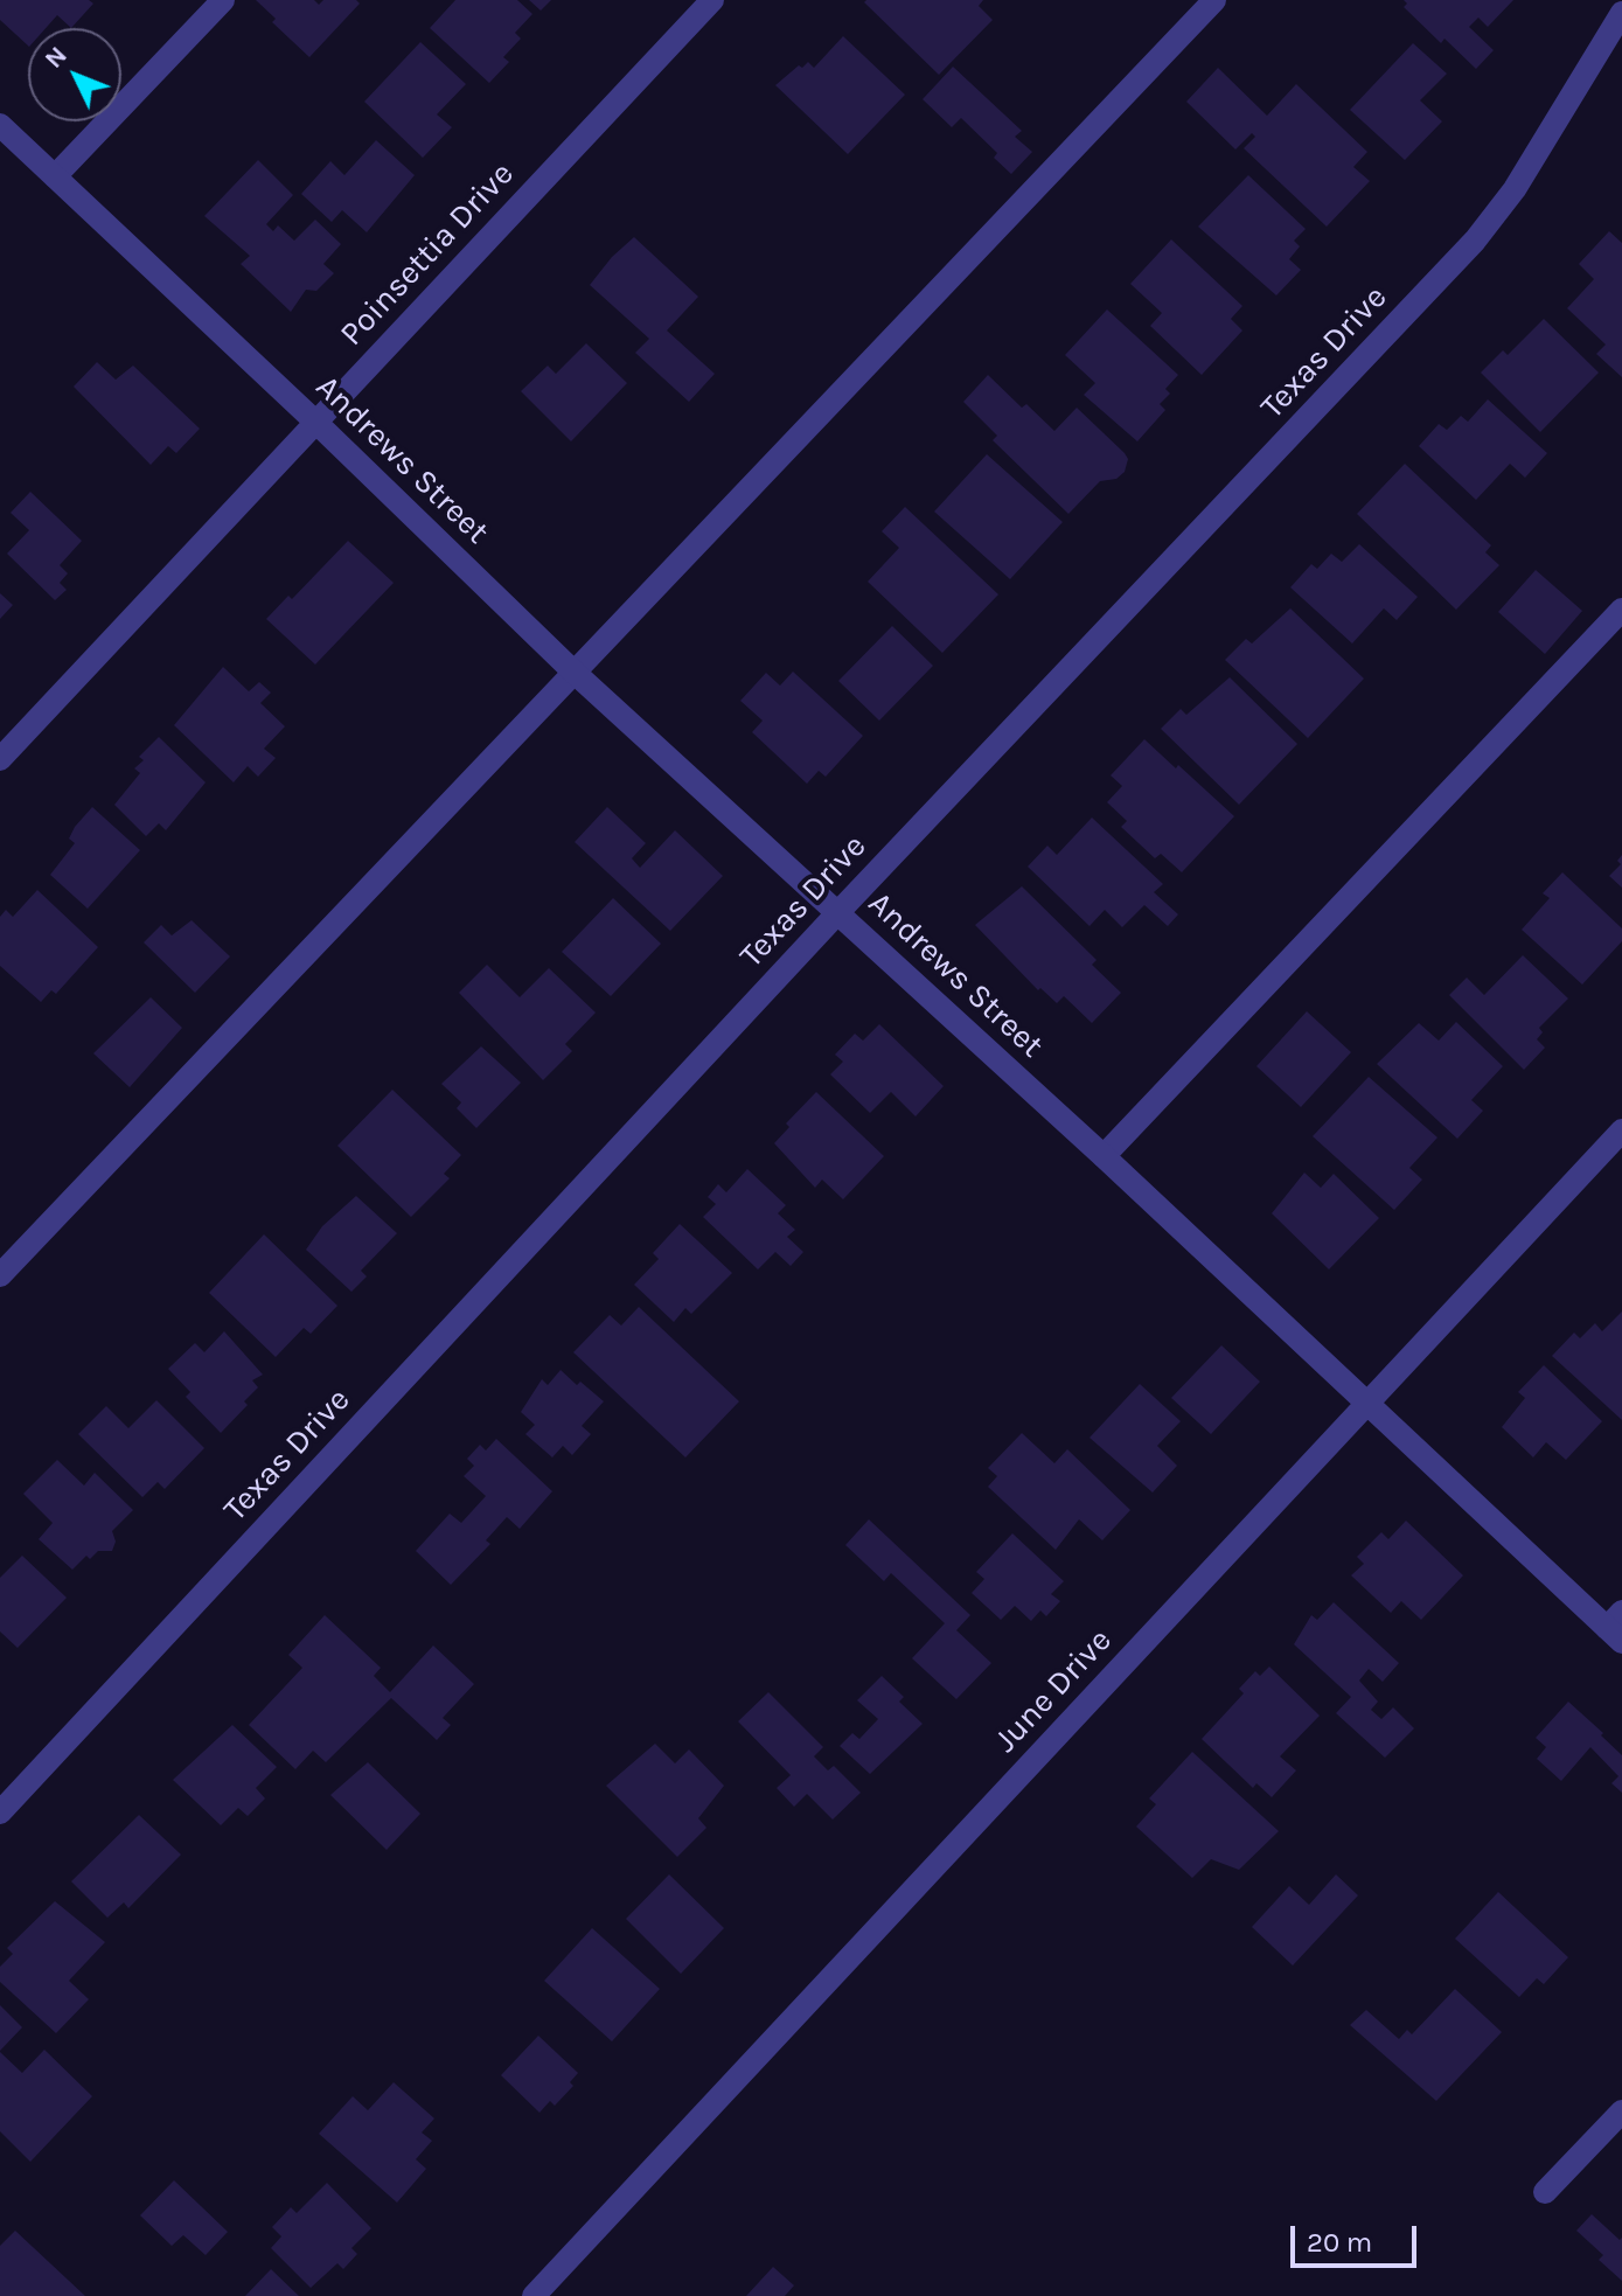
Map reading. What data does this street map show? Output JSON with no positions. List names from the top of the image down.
{
  "streets": {
    "street": [
      "Poinsettia Drive",
      "Texas Drive",
      "Andrews Street",
      "June Drive"
    ]
  },
  "crossings": [
    ["Poinsettia Drive", "Andrews Street"],
    ["Texas Drive", "Andrews Street"],
    ["Andrews Street", "June Drive"]
  ],
  "scale_bar": "20 m",
  "north": "top left"
}
